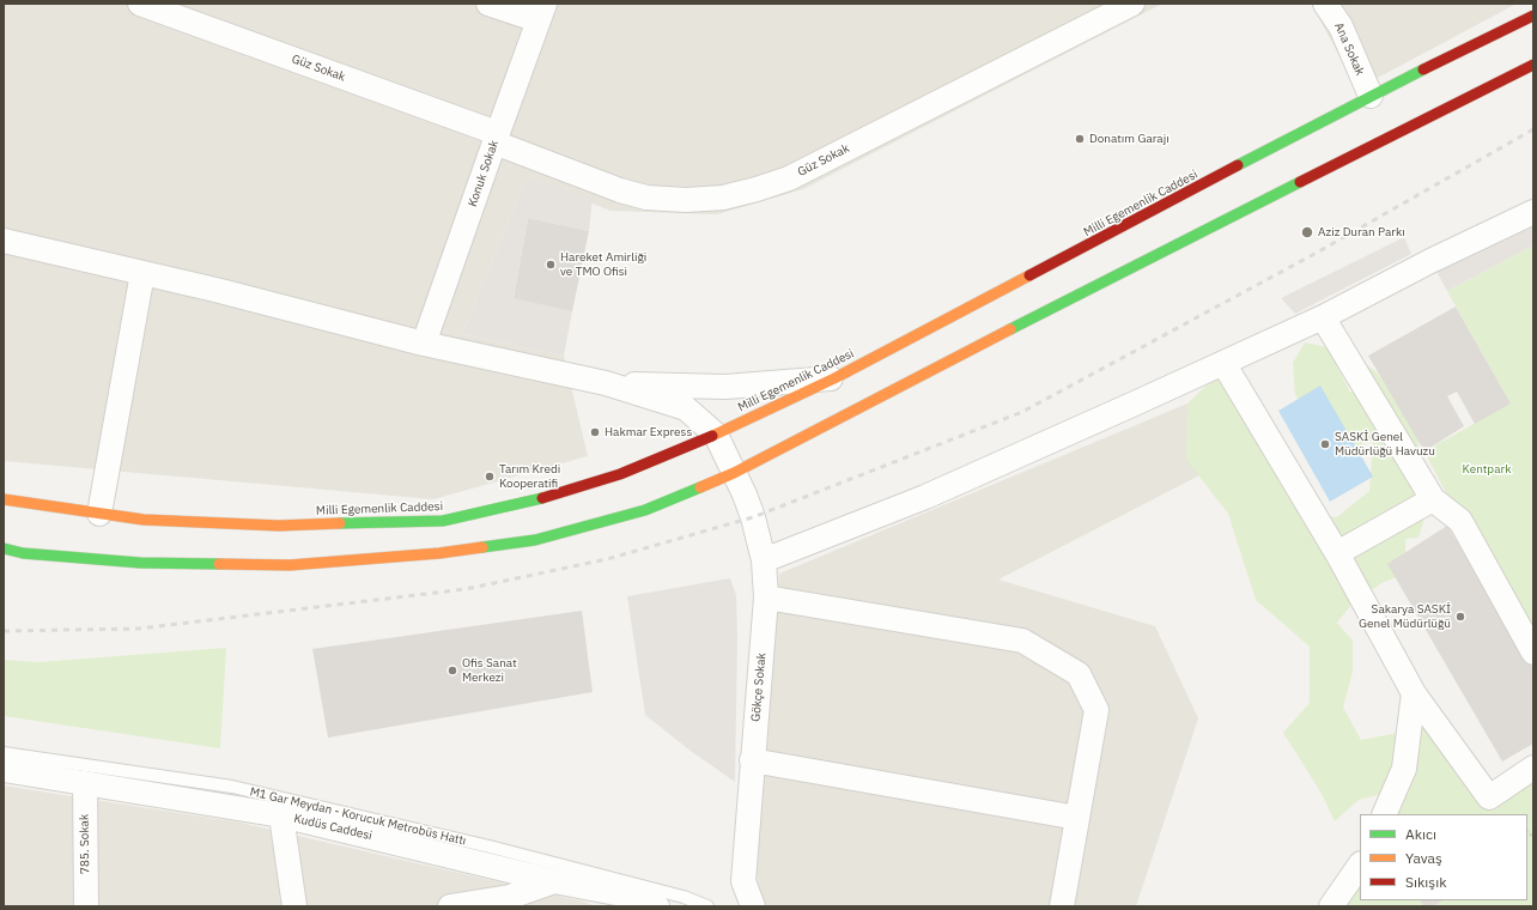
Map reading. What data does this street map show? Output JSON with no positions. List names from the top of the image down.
{
  "streets": {
    "main road": ["Milli Egemenlik Caddesi"],
    "street": [
      "Ana Sokak",
      "Güz Sokak",
      "Konuk Sokak",
      "Gökçe Sokak",
      "Kudüs Caddesi",
      "785. Sokak"
    ],
    "lane": ["M1 Gar Meydan - Korucuk Metrobüs Hattı"]
  },
  "crossings": [
    ["Ana Sokak", "Milli Egemenlik Caddesi"],
    ["Güz Sokak", "Konuk Sokak"],
    ["Milli Egemenlik Caddesi", "Gökçe Sokak"],
    ["Kudüs Caddesi", "785. Sokak"]
  ],
  "parks": ["Kentpark"],
  "places": [
    "Donatım Garajı",
    "Aziz Duran Parkı",
    "Hareket Amirliği ve TMO Ofisi",
    "Hakmar Express",
    "SASKİ Genel Müdürlüğü Havuzu",
    "Tarım Kredi Kooperatifi",
    "Sakarya SASKİ Genel Müdürlüğü",
    "Ofis Sanat Merkezi"
  ],
  "legend": ["Akıcı", "Yavaş", "Sıkışık"]
}
